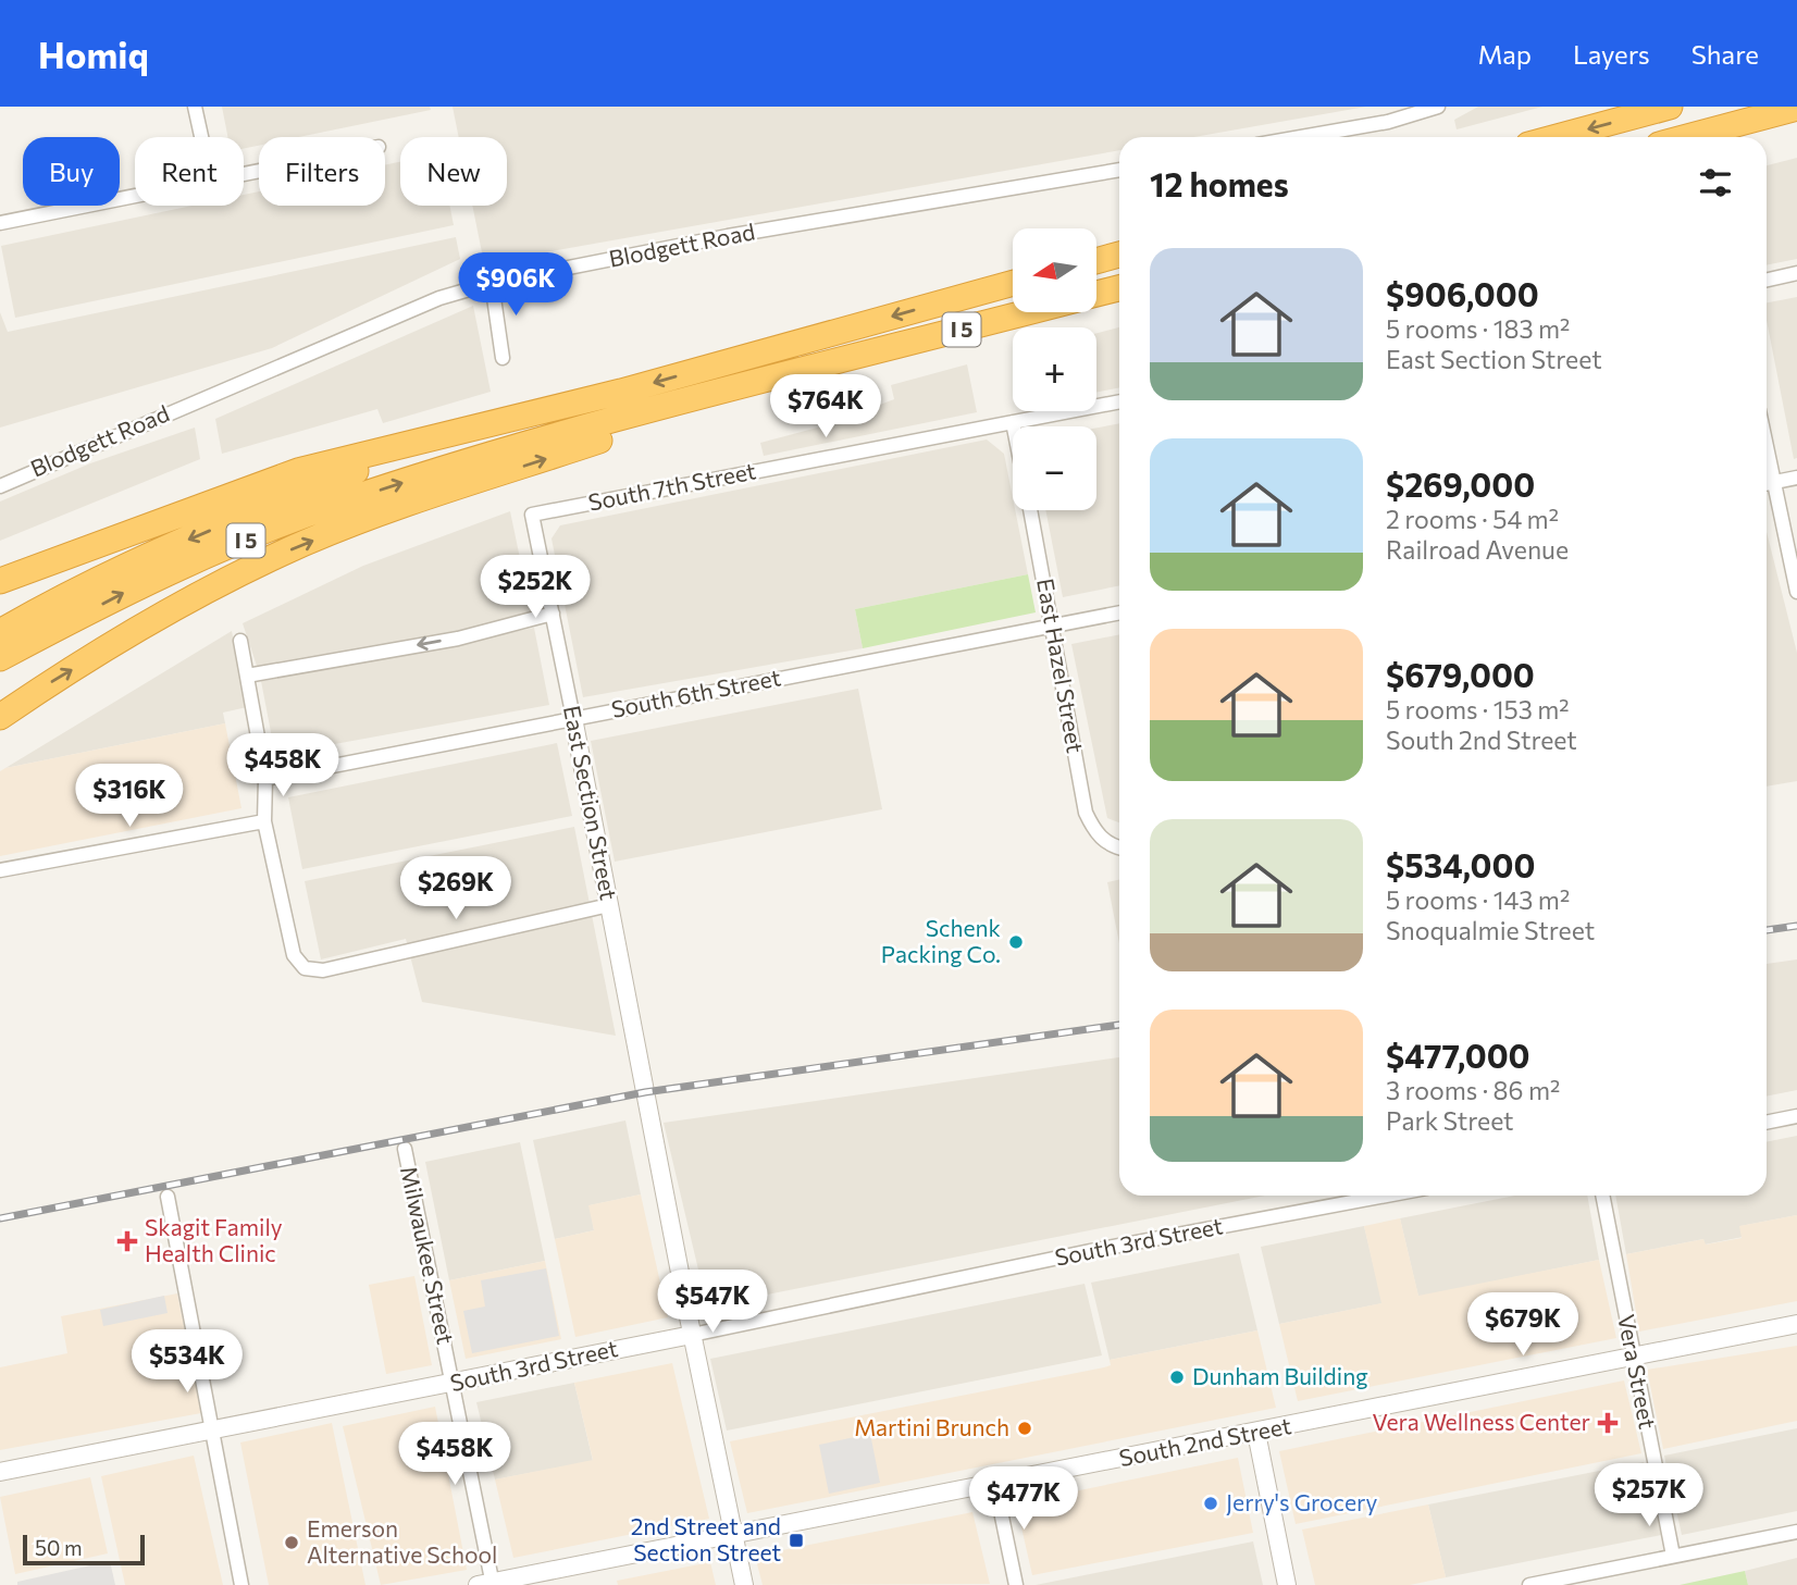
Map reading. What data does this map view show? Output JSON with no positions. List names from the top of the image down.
{
  "streets": {
    "highway": ["I 5"],
    "street": [
      "Blodgett Road",
      "South 7th Street",
      "East Hazel Street",
      "South 6th Street",
      "East Section Street",
      "South 3rd Street",
      "Milwaukee Street",
      "Vera Street",
      "South 2nd Street"
    ]
  },
  "crossings": [
    ["South 7th Street", "East Section Street"],
    ["East Hazel Street", "South 6th Street"],
    ["South 6th Street", "East Section Street"],
    ["East Section Street", "South 3rd Street"],
    ["East Section Street", "South 2nd Street"],
    ["South 3rd Street", "Milwaukee Street"],
    ["Milwaukee Street", "South 2nd Street"],
    ["Vera Street", "South 2nd Street"]
  ],
  "places": {
    "other": [
      "Schenk Packing Co.",
      "Dunham Building",
      "Martini Brunch",
      "Jerry's Grocery",
      "Emerson Alternative School"
    ],
    "health": ["Skagit Family Health Clinic", "Vera Wellness Center"],
    "transit": ["2nd Street and Section Street"]
  },
  "scale_bar": "50 m",
  "north": "left",
  "page": {
    "header": "Homiq",
    "nav": ["Map", "Layers", "Share"],
    "chip": [
      "Buy",
      "Rent",
      "Filters",
      "New"
    ],
    "heading": "12 homes",
    "map_buttons": ["+", "−"],
    "list": [
      {
        "name": "$906,000",
        "note": "5 rooms · 183 m² · East Section Street"
      },
      {
        "name": "$269,000",
        "note": "2 rooms · 54 m² · Railroad Avenue"
      },
      {
        "name": "$679,000",
        "note": "5 rooms · 153 m² · South 2nd Street"
      },
      {
        "name": "$534,000",
        "note": "5 rooms · 143 m² · Snoqualmie Street"
      },
      {
        "name": "$477,000",
        "note": "3 rooms · 86 m² · Park Street"
      }
    ],
    "price": [
      "$906K",
      "$764K",
      "$252K",
      "$458K",
      "$316K",
      "$269K",
      "$547K",
      "$679K",
      "$534K",
      "$458K",
      "$257K",
      "$477K"
    ],
    "scale": "50 m"
  }
}
